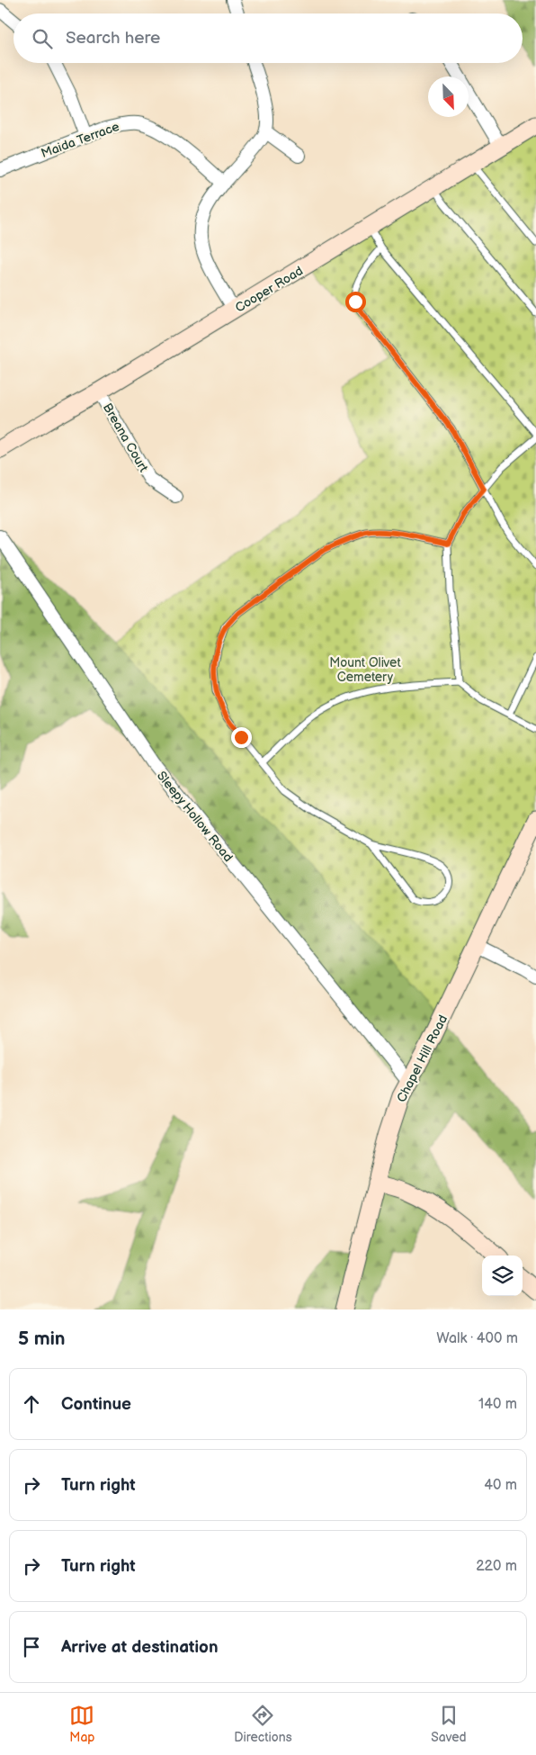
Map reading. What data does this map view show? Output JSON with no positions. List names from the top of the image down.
{
  "streets": {
    "street": [
      "Maida Terrace",
      "Cooper Road",
      "Breana Court",
      "Sleepy Hollow Road",
      "Chapel Hill Road"
    ]
  },
  "crossings": [
    ["Cooper Road", "Breana Court"],
    ["Sleepy Hollow Road", "Chapel Hill Road"]
  ],
  "parks": ["Mount Olivet Cemetery"],
  "north": "bottom right",
  "page": {
    "search": "Search here",
    "heading": ["5 min", "Walk · 400 m"],
    "list": [
      ["Continue", "140 m"],
      ["Turn right", "40 m"],
      ["Turn right", "220 m"],
      "Arrive at destination"
    ],
    "nav": ["Map", "Directions", "Saved"]
  }
}
